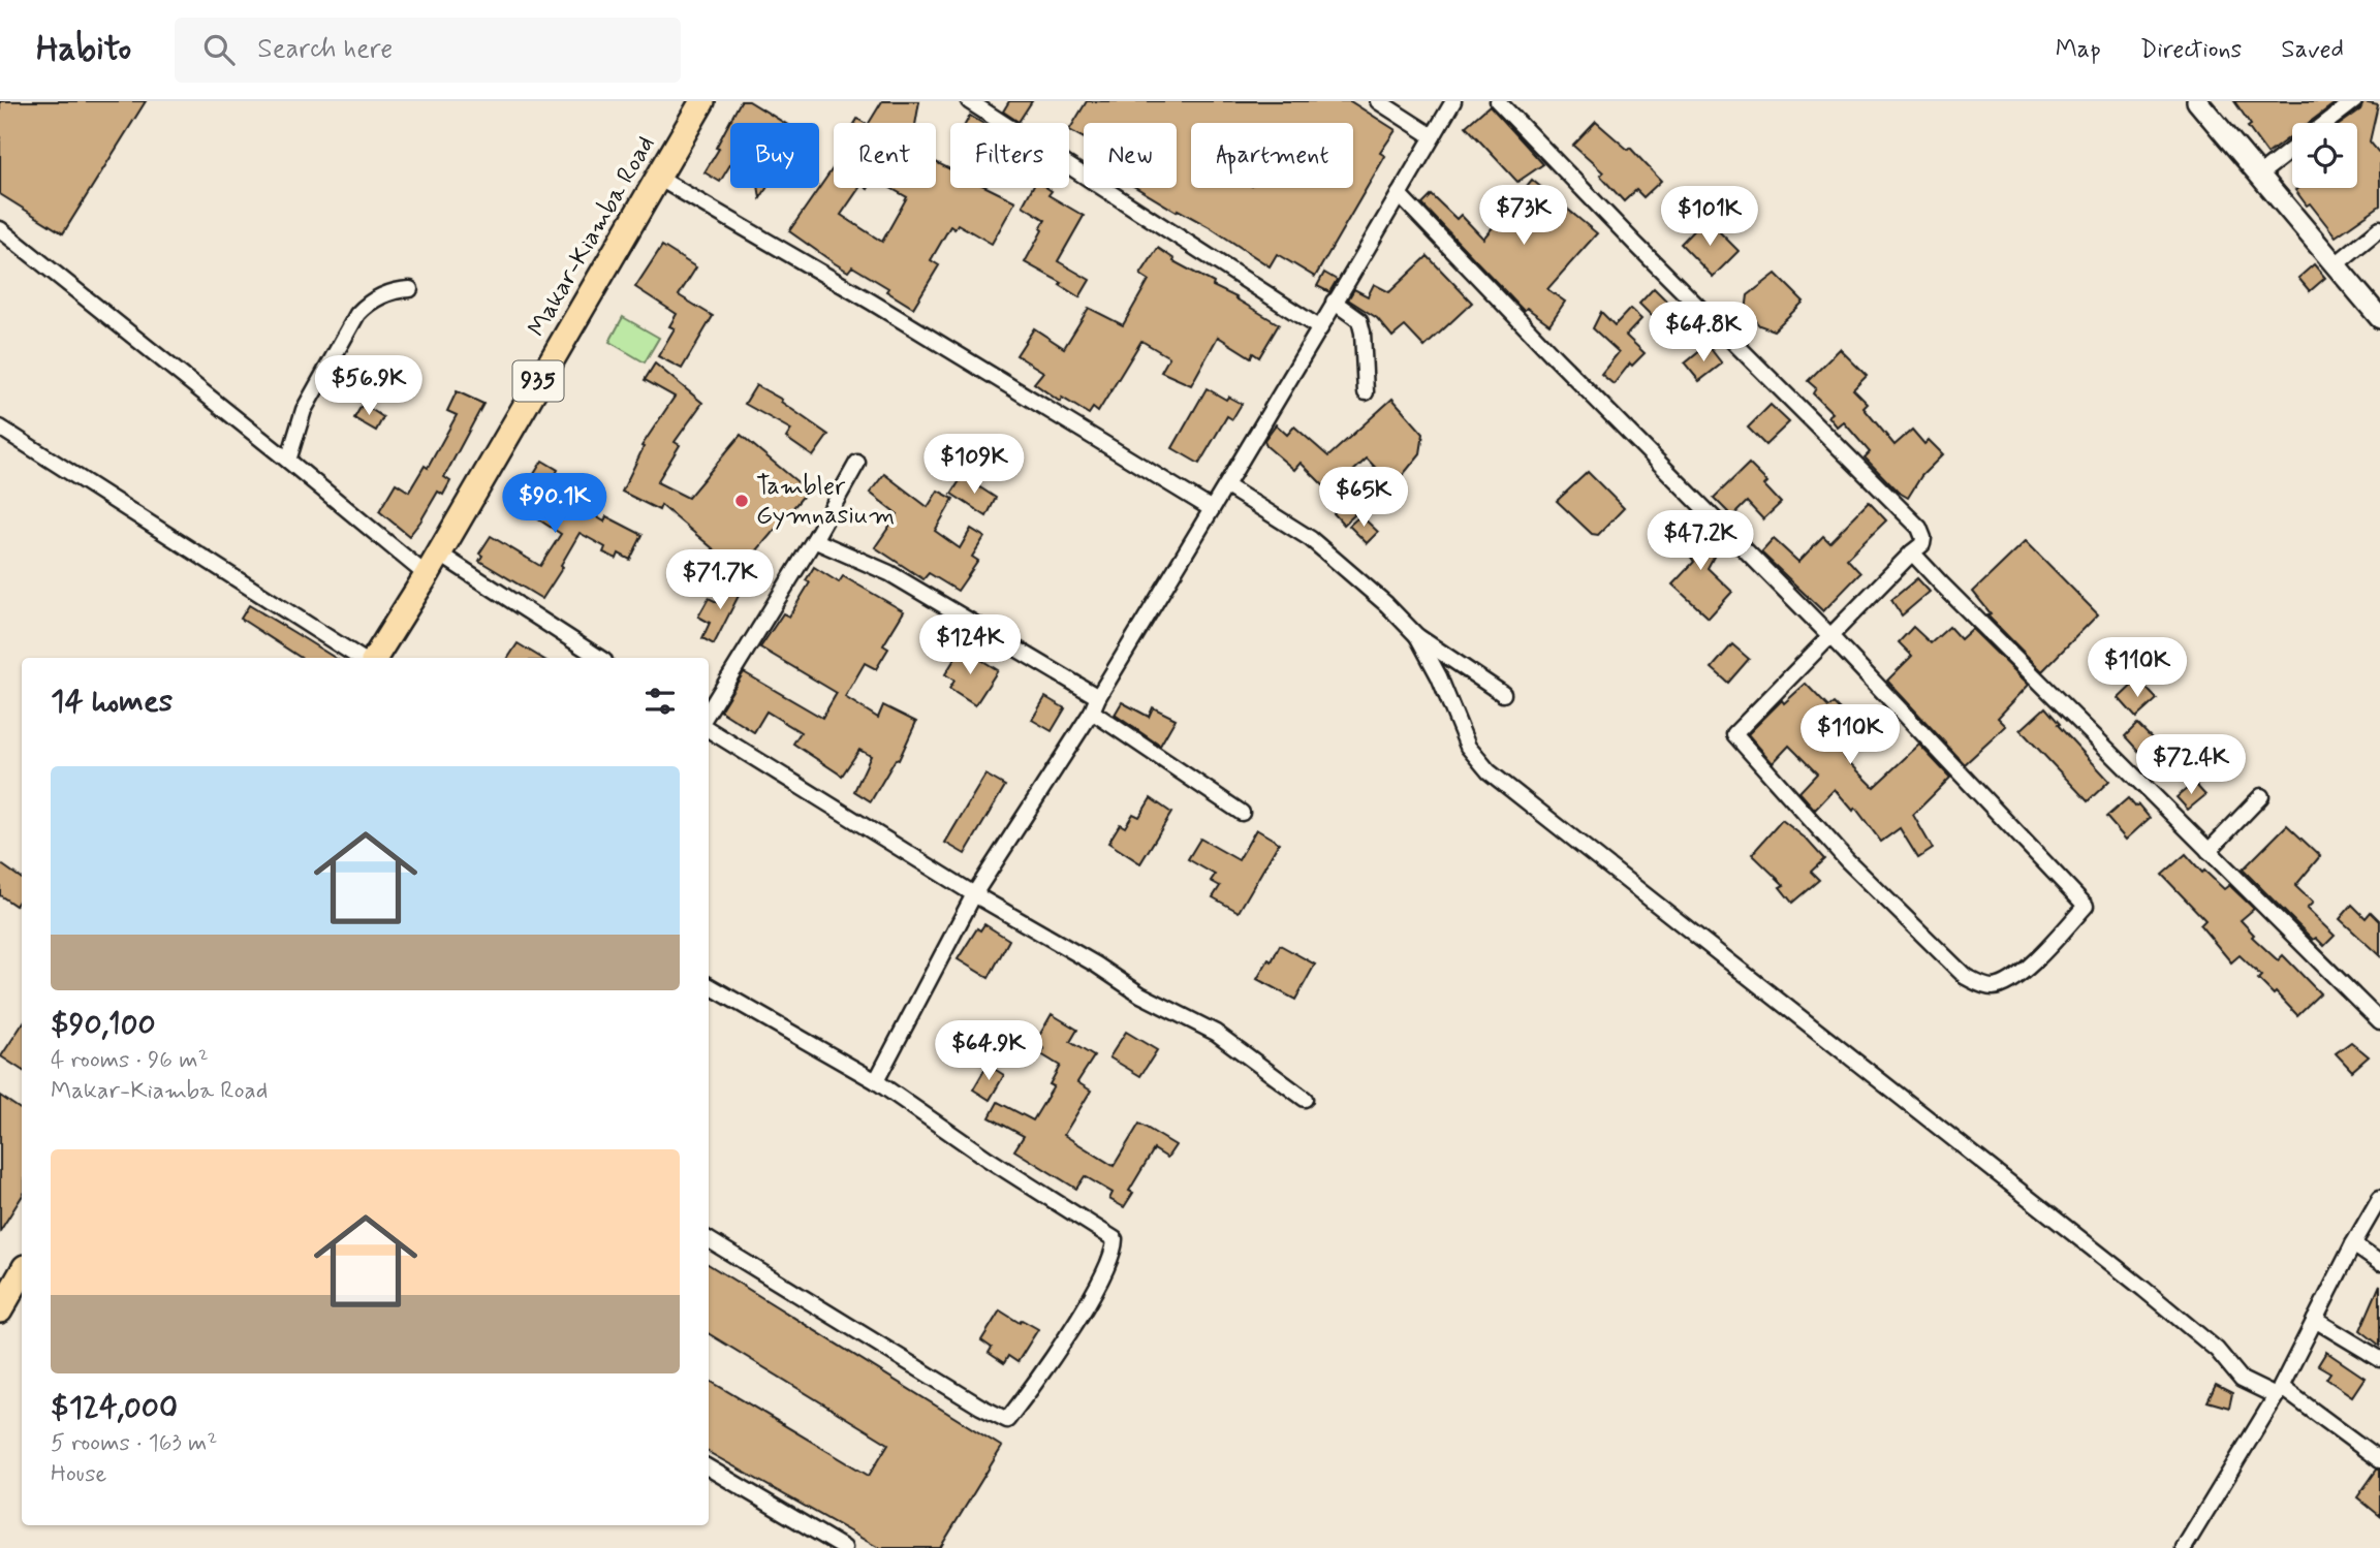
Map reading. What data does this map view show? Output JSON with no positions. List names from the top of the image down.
{
  "streets": {
    "main road": ["Makar-Kiamba Road", "935"]
  },
  "places": ["Tambler Gymnasium"],
  "page": {
    "header": "Habito",
    "search": "Search here",
    "nav": ["Map", "Directions", "Saved"],
    "chip": [
      "Buy",
      "Rent",
      "Filters",
      "New",
      "Apartment"
    ],
    "price": [
      "$73K",
      "$101K",
      "$64.8K",
      "$56.9K",
      "$109K",
      "$65K",
      "$90.1K",
      "$47.2K",
      "$71.7K",
      "$124K",
      "$110K",
      "$110K",
      "$72.4K",
      "$64.9K"
    ],
    "heading": "14 homes",
    "list": [
      {
        "name": "$90,100",
        "note": "4 rooms · 96 m² · Makar-Kiamba Road"
      },
      {
        "name": "$124,000",
        "note": "5 rooms · 163 m² · House"
      }
    ]
  }
}
